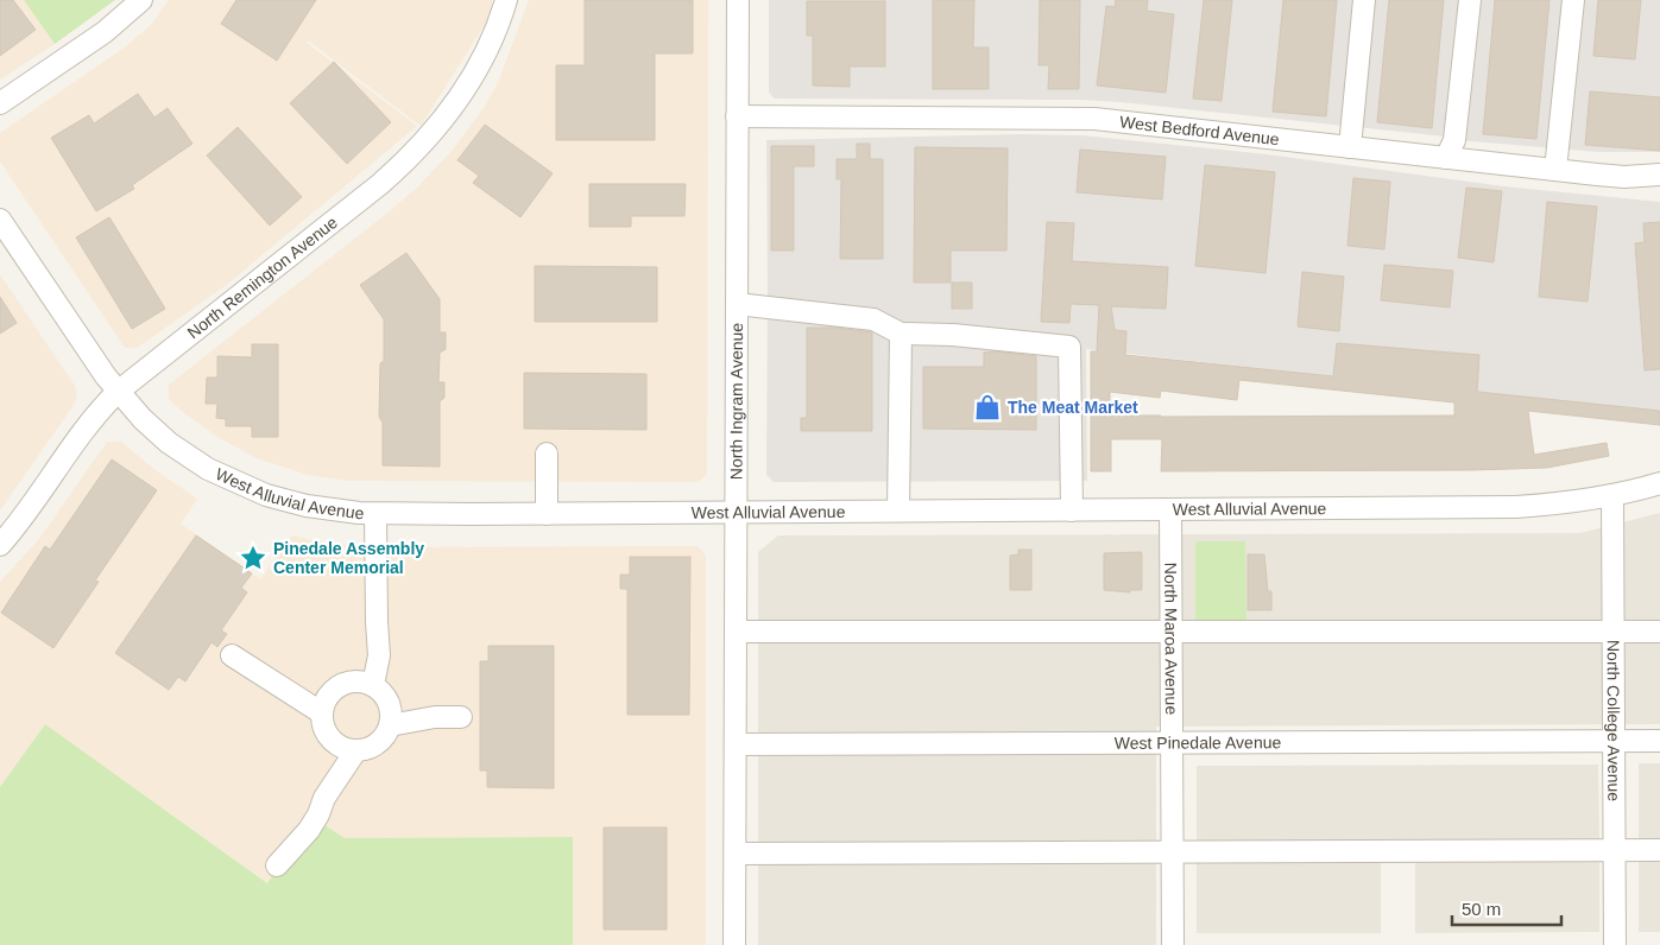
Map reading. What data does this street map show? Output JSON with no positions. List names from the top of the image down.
{
  "streets": {
    "street": [
      "West Bedford Avenue",
      "North Remington Avenue",
      "North Ingram Avenue",
      "West Alluvial Avenue",
      "North Maroa Avenue",
      "North College Avenue",
      "West Pinedale Avenue"
    ]
  },
  "crossings": [
    ["West Bedford Avenue", "North Ingram Avenue"],
    ["North Remington Avenue", "West Alluvial Avenue"],
    ["North Ingram Avenue", "West Alluvial Avenue"],
    ["North Ingram Avenue", "West Pinedale Avenue"],
    ["West Alluvial Avenue", "North Maroa Avenue"],
    ["West Alluvial Avenue", "North College Avenue"],
    ["North Maroa Avenue", "West Pinedale Avenue"],
    ["North College Avenue", "West Pinedale Avenue"]
  ],
  "places": {
    "shop": ["The Meat Market"],
    "place": ["Pinedale Assembly Center Memorial"]
  },
  "scale_bar": "50 m"
}
